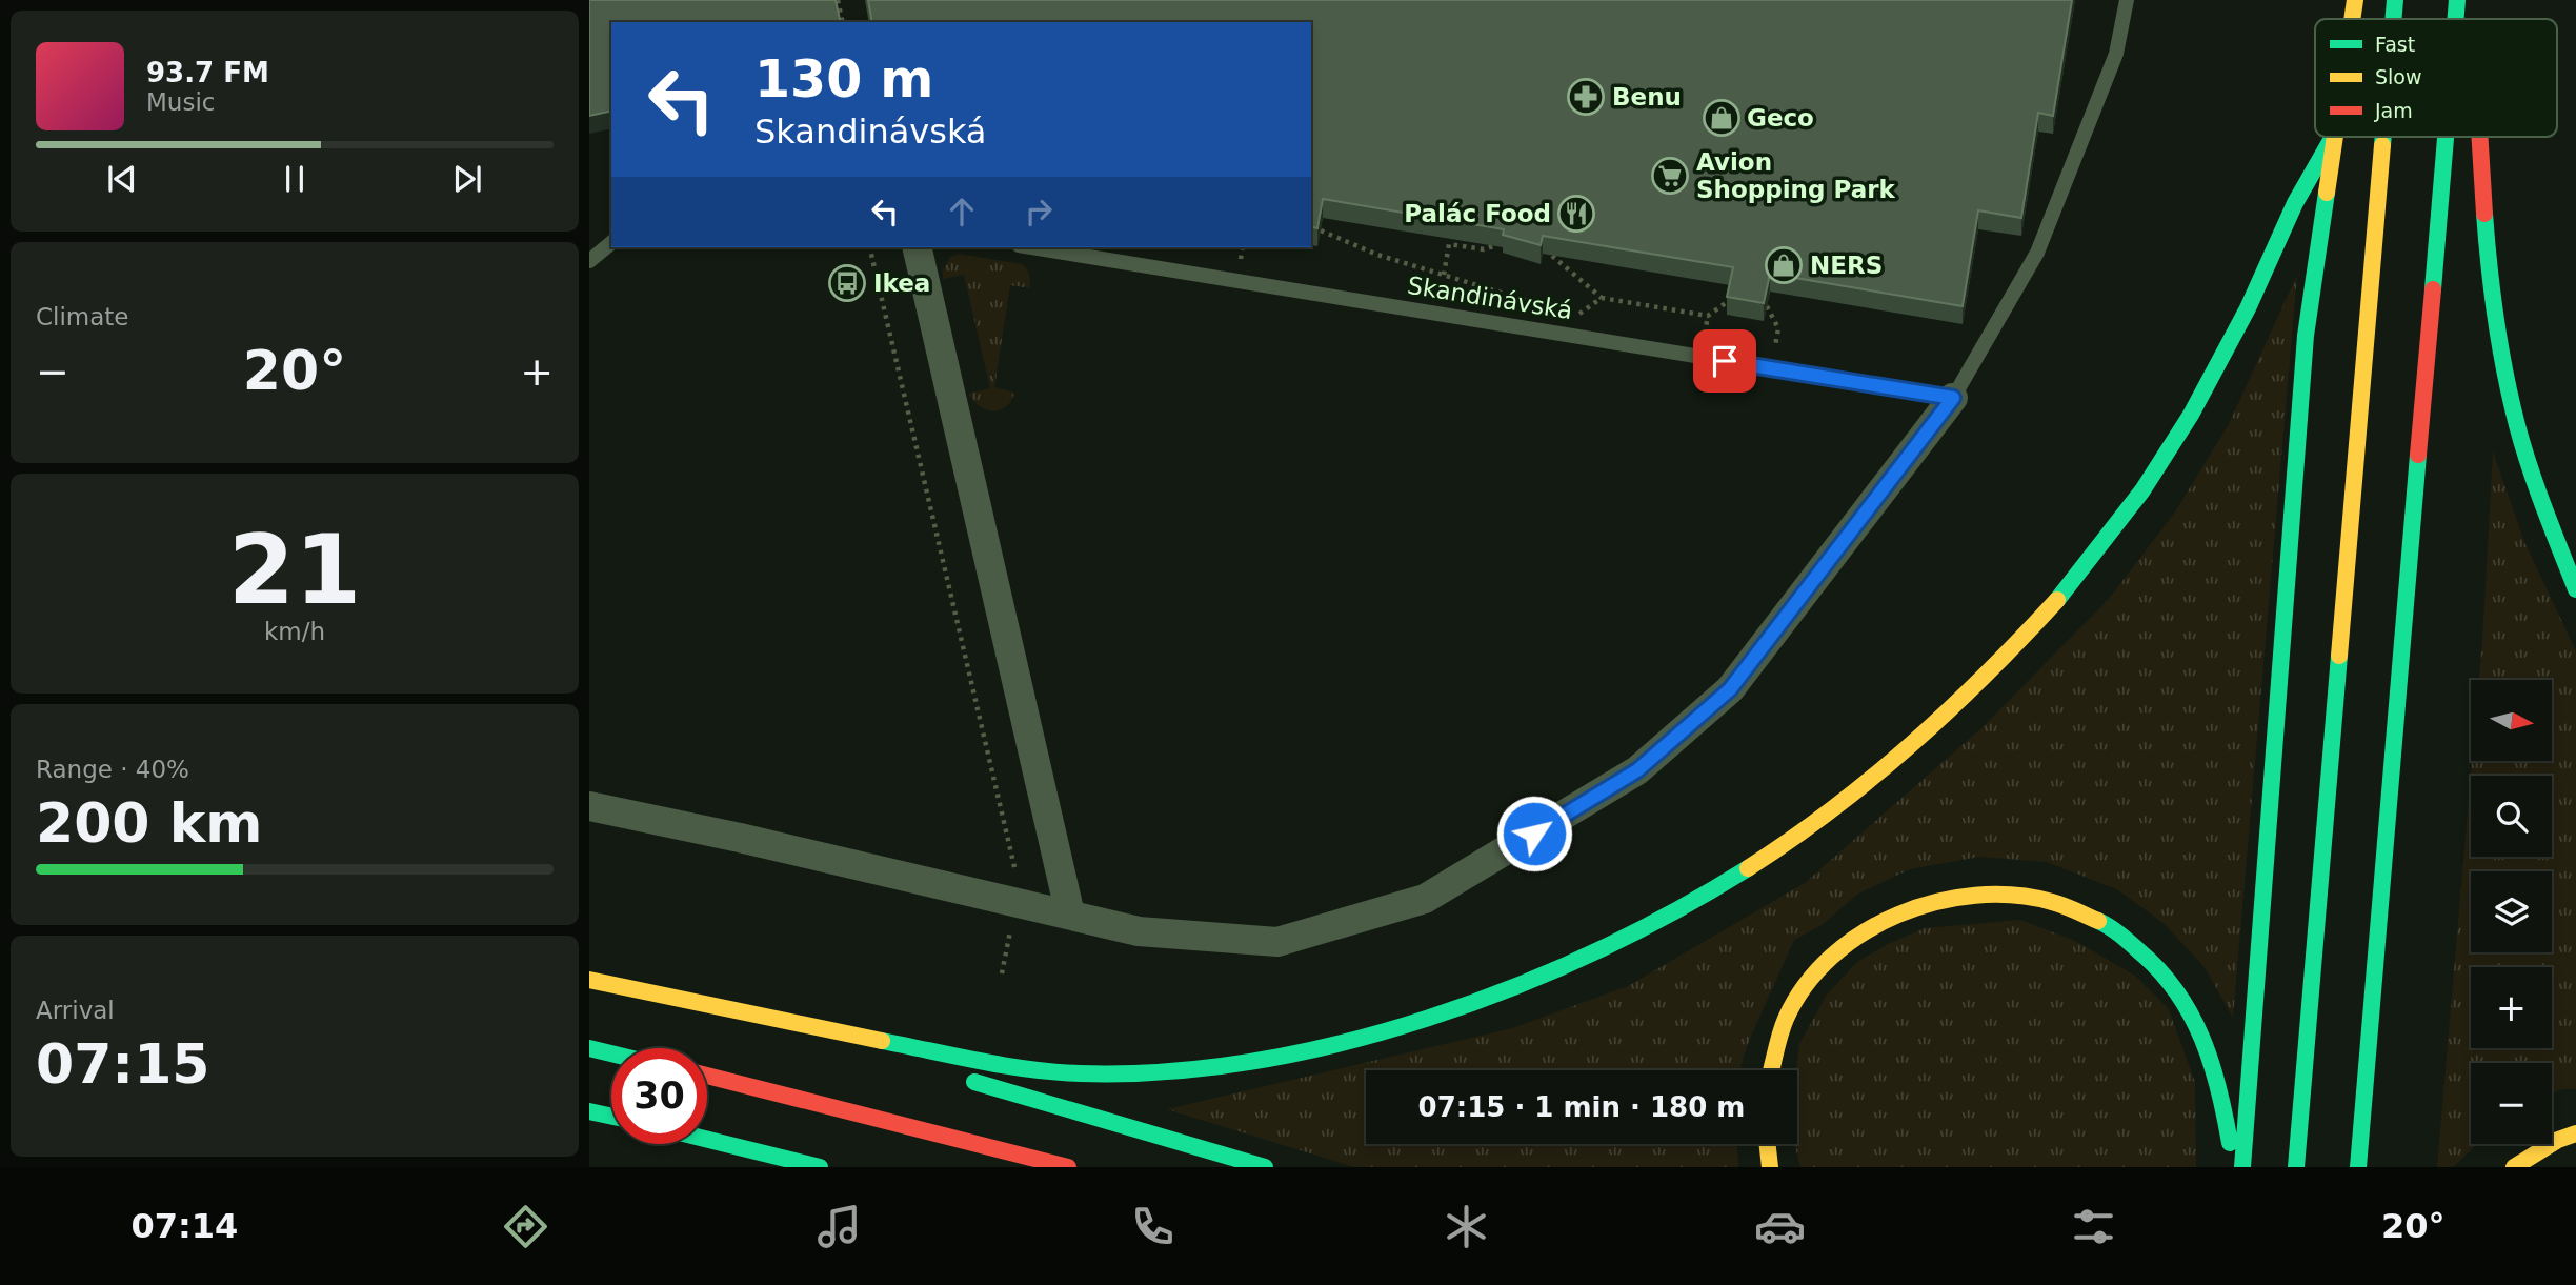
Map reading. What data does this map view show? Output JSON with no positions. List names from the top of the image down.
{
  "streets": {
    "lane": ["Skandinávská"]
  },
  "places": {
    "pharmacy": ["Benu"],
    "shop": ["Geco", "NERS"],
    "supermarket": ["Avion Shopping Park"],
    "restaurant": ["Palác Food"],
    "bus stop": ["Ikea"]
  },
  "legend": ["Fast", "Slow", "Jam"],
  "north": "right",
  "page": {
    "turn": ["130 m", "Skandinávská"],
    "song": ["93.7 FM", "Music"],
    "tile": [
      "Climate",
      ["21", "km/h"],
      ["Range · 40%", "200 km"],
      ["Arrival", "07:15"]
    ],
    "heat": ["−", "20°", "+"],
    "map_buttons": ["+", "−"],
    "limit": "30",
    "trip": "07:15 · 1 min · 180 m",
    "tabs": ["07:14", "20°"]
  }
}
